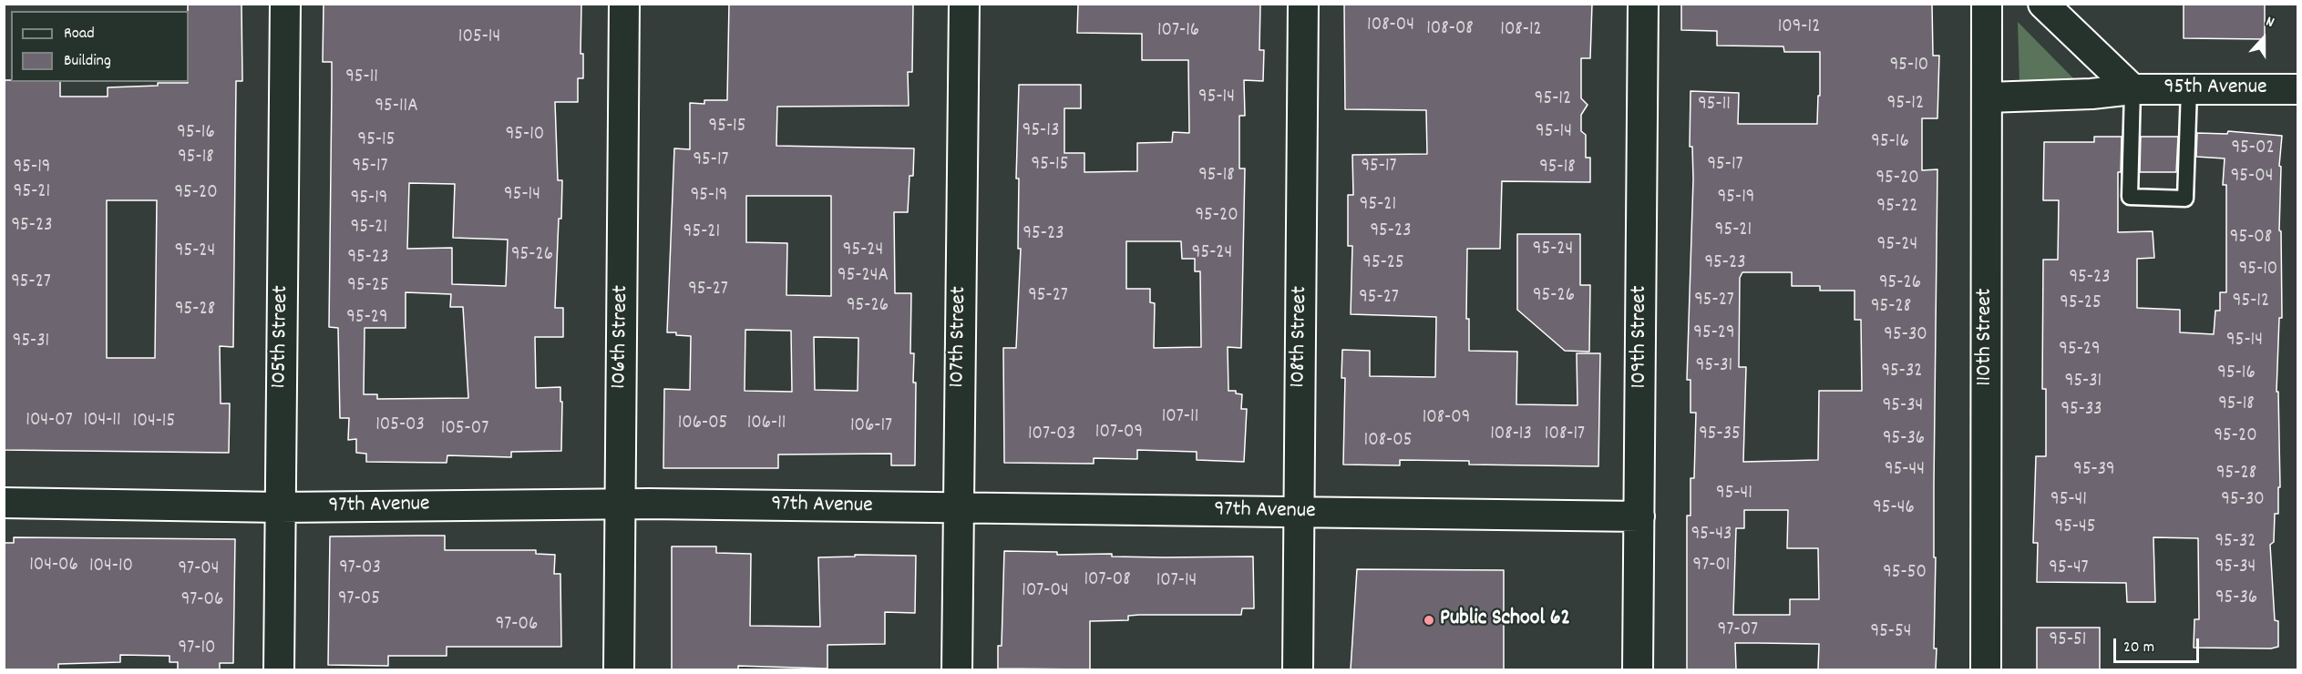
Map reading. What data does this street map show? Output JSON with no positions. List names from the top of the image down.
{
  "streets": {
    "street": [
      "95th Avenue",
      "105th Street",
      "106th Street",
      "107th Street",
      "108th Street",
      "109th Street",
      "110th Street",
      "97th Avenue"
    ]
  },
  "crossings": [
    ["95th Avenue", "110th Street"],
    ["105th Street", "97th Avenue"],
    ["106th Street", "97th Avenue"],
    ["107th Street", "97th Avenue"],
    ["108th Street", "97th Avenue"],
    ["109th Street", "97th Avenue"]
  ],
  "places": ["Public School 62"],
  "house_numbers": [
    "108-04",
    "109-12",
    "108-08",
    "108-12",
    "107-16",
    "105-14",
    "95-10",
    "95-11",
    "95-14",
    "95-12",
    "95-12",
    "95-11",
    "95-11A",
    "95-15",
    "95-13",
    "95-14",
    "95-16",
    "95-10",
    "95-15",
    "95-16",
    "95-02",
    "95-18",
    "95-17",
    "95-15",
    "95-17",
    "95-17",
    "95-17",
    "95-19",
    "95-18",
    "95-18",
    "95-04",
    "95-20",
    "95-21",
    "95-20",
    "95-14",
    "95-19",
    "95-19",
    "95-19",
    "95-21",
    "95-22",
    "95-20",
    "95-23",
    "95-21",
    "95-21",
    "95-23",
    "95-21",
    "95-23",
    "95-08",
    "95-24",
    "95-24",
    "95-24",
    "95-24",
    "95-24",
    "95-26",
    "95-23",
    "95-25",
    "95-23",
    "95-10",
    "95-24A",
    "95-23",
    "95-27",
    "95-26",
    "95-25",
    "95-27",
    "95-27",
    "95-26",
    "95-27",
    "95-27",
    "95-12",
    "95-25",
    "95-26",
    "95-28",
    "95-28",
    "95-29",
    "95-29",
    "95-30",
    "95-14",
    "95-31",
    "95-29",
    "95-31",
    "95-32",
    "95-16",
    "95-31",
    "95-18",
    "95-34",
    "95-33",
    "107-11",
    "108-09",
    "104-07",
    "104-11",
    "104-15",
    "106-05",
    "106-11",
    "105-03",
    "106-17",
    "105-07",
    "107-09",
    "107-03",
    "108-13",
    "108-17",
    "95-35",
    "95-20",
    "95-36",
    "108-05",
    "95-44",
    "95-39",
    "95-28",
    "95-41",
    "95-41",
    "95-30",
    "95-46",
    "95-45",
    "95-43",
    "95-32",
    "104-06",
    "97-01",
    "104-10",
    "95-34",
    "97-03",
    "95-47",
    "97-04",
    "95-50",
    "107-08",
    "107-14",
    "107-04",
    "95-36",
    "97-05",
    "97-06",
    "97-06",
    "97-07",
    "95-54",
    "95-51",
    "97-10"
  ],
  "legend": ["Road", "Building"],
  "scale_bar": "20 m",
  "north": "top"
}
